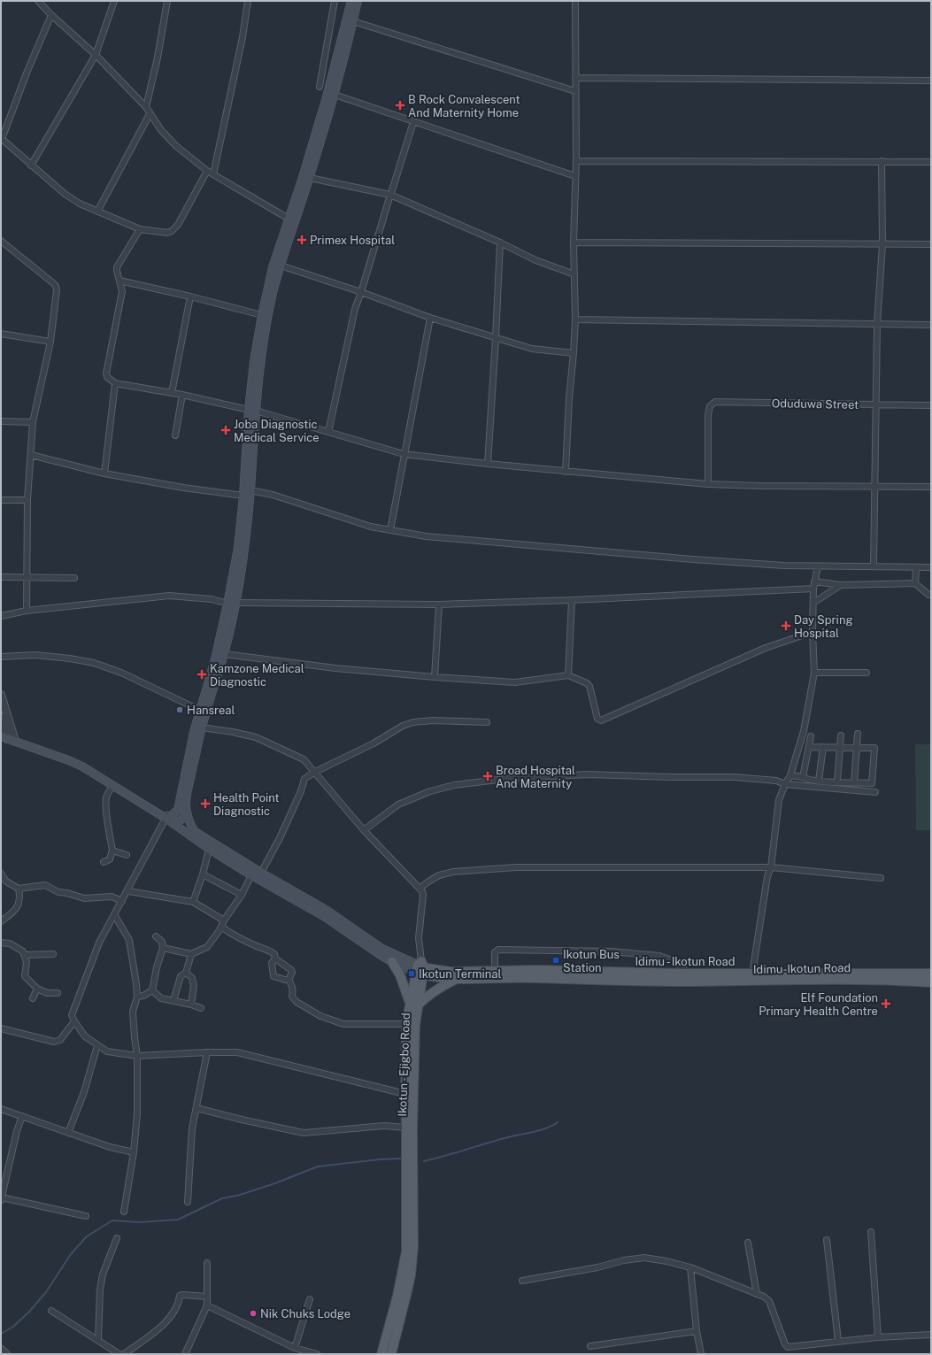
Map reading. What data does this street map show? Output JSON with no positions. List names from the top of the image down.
{
  "streets": {
    "main road": ["Idimu - Ikotun Road", "Idimu-Ikotun Road", "Ikotun - Ejigbo Road"],
    "street": ["Oduduwa Street"]
  },
  "crossings": [
    ["Idimu - Ikotun Road", "Idimu-Ikotun Road"],
    ["Idimu - Ikotun Road", "Ikotun - Ejigbo Road"],
    ["Idimu-Ikotun Road", "Ikotun - Ejigbo Road"]
  ],
  "places": {
    "health": [
      "B Rock Convalescent And Maternity Home",
      "Primex Hospital",
      "Joba Diagnostic Medical Service",
      "Day Spring Hospital",
      "Kamzone Medical Diagnostic",
      "Broad Hospital And Maternity",
      "Health Point Diagnostic",
      "Elf Foundation Primary Health Centre"
    ],
    "other": ["Hansreal", "Nik Chuks Lodge"],
    "transit": ["Ikotun Bus Station", "Ikotun Terminal"]
  }
}
